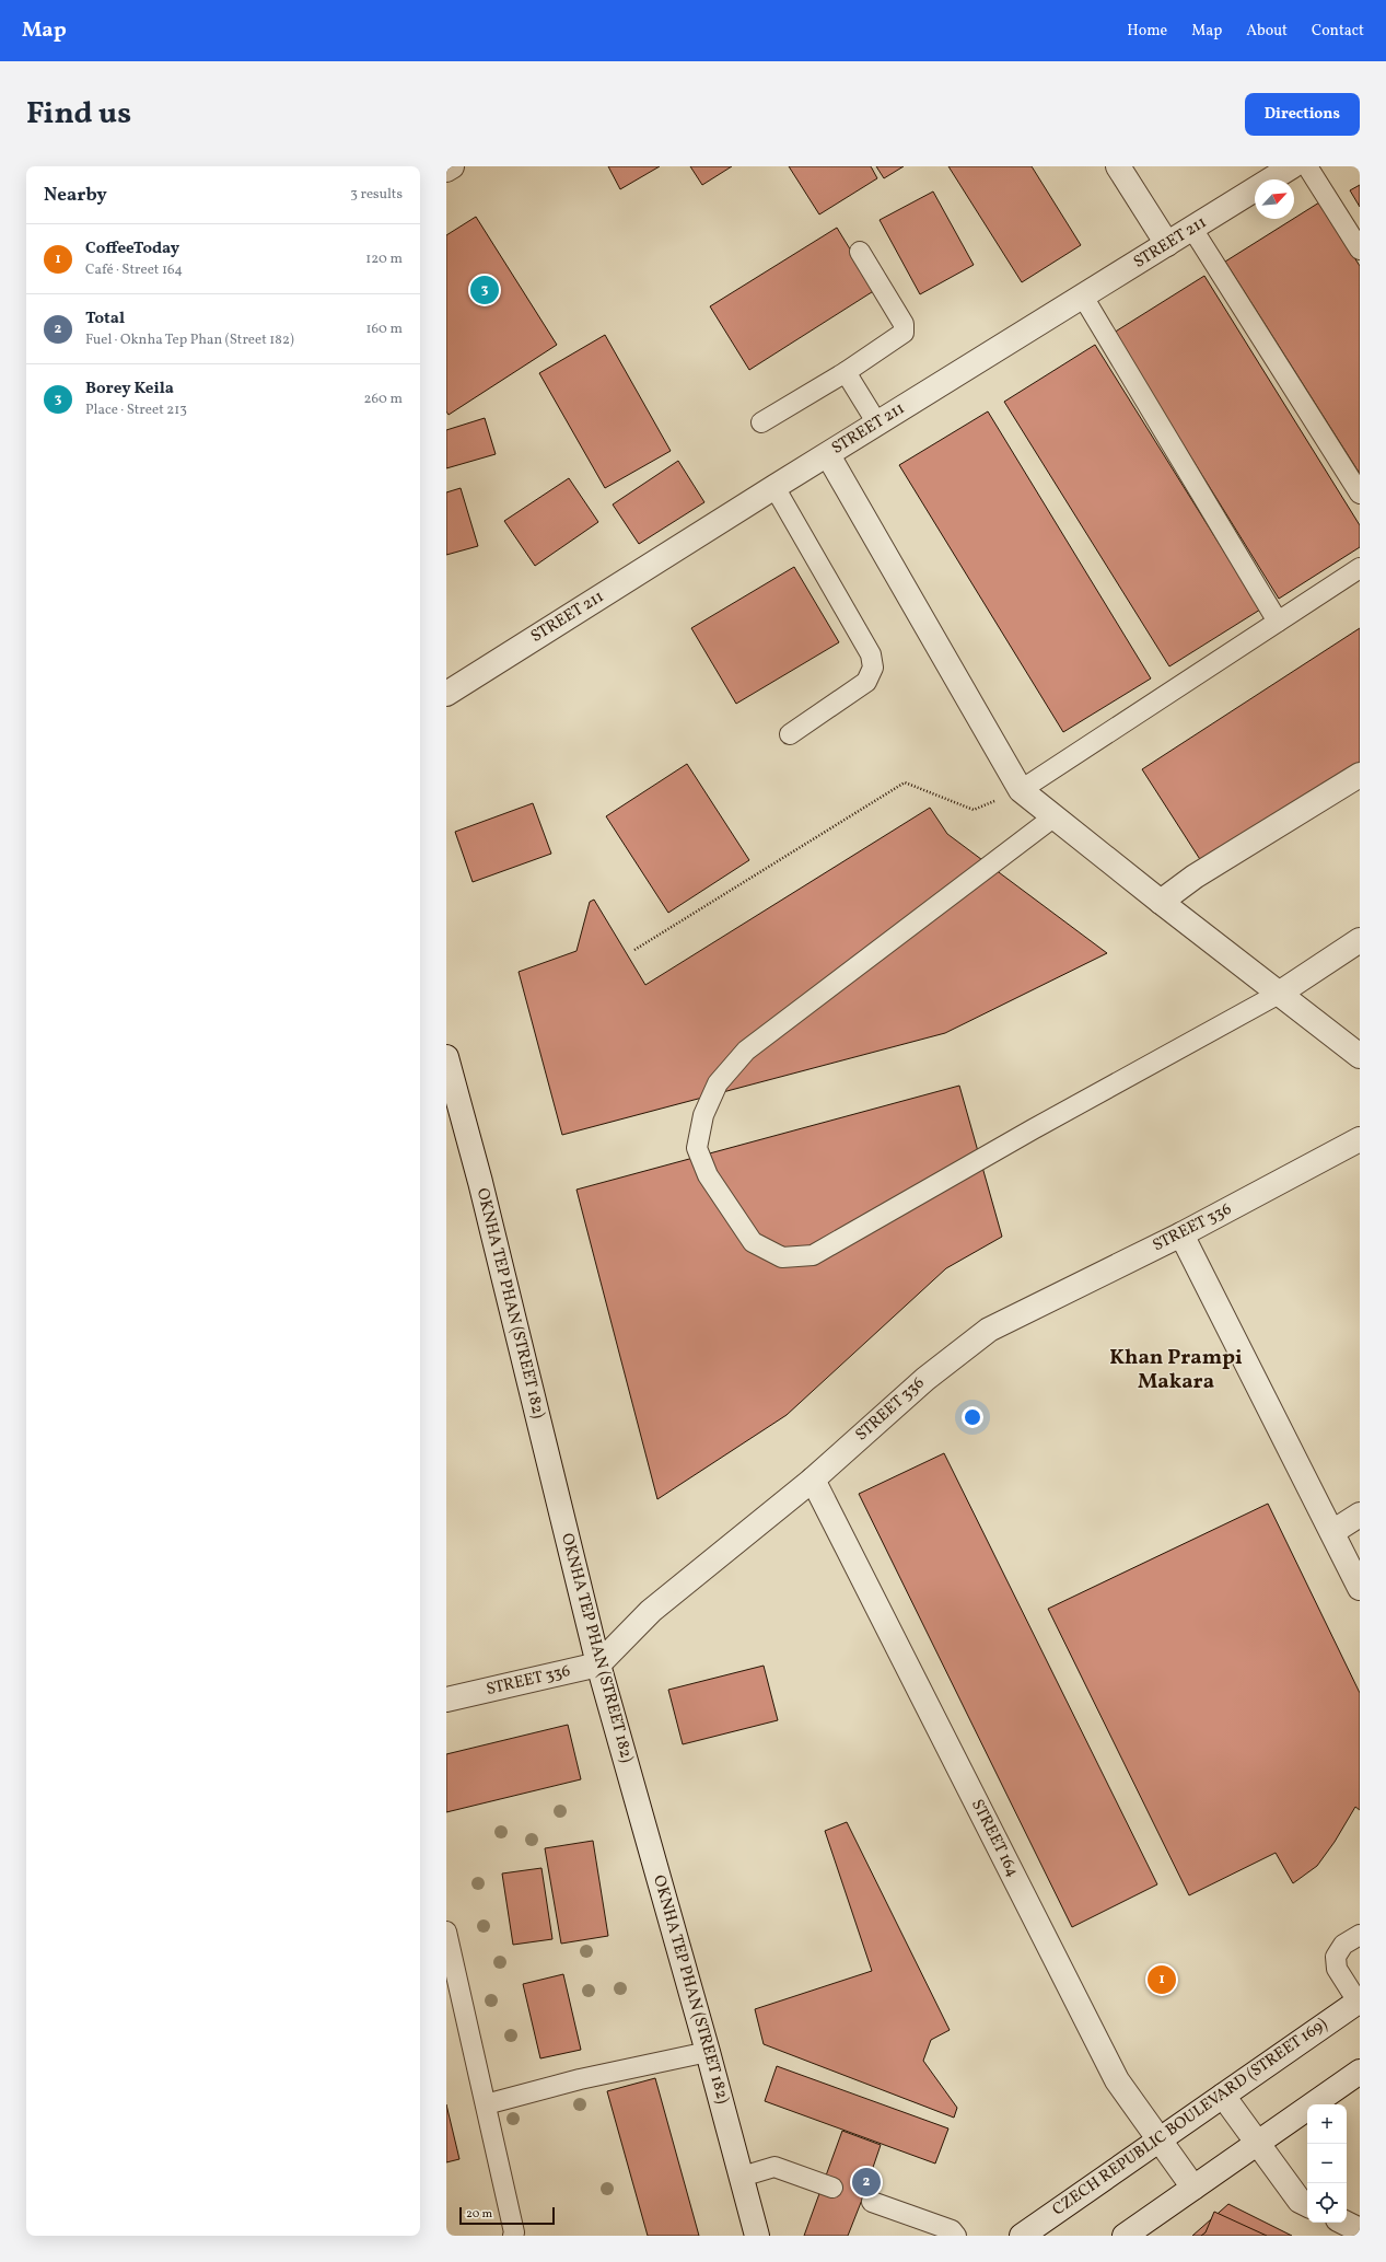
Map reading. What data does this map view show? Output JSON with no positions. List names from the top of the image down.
{
  "streets": {
    "street": [
      "STREET 211",
      "STREET 336",
      "OKNHA TEP PHAN (STREET 182)",
      "STREET 164",
      "CZECH REPUBLIC BOULEVARD (STREET 169)"
    ]
  },
  "crossings": [
    ["STREET 336", "OKNHA TEP PHAN (STREET 182)"],
    ["STREET 336", "STREET 164"],
    ["STREET 164", "CZECH REPUBLIC BOULEVARD (STREET 169)"]
  ],
  "districts": ["Khan Prampi Makara"],
  "scale_bar": "20 m",
  "north": "top right",
  "page": {
    "header": "Map",
    "nav": [
      "Home",
      "Map",
      "About",
      "Contact"
    ],
    "title": "Find us",
    "buttons": "Directions",
    "heading": ["Nearby", "3 results"],
    "list": [
      {
        "mark": "1",
        "name": "CoffeeToday",
        "note": "Café · Street 164",
        "value": "120 m"
      },
      {
        "mark": "2",
        "name": "Total",
        "note": "Fuel · Oknha Tep Phan (Street 182)",
        "value": "160 m"
      },
      {
        "mark": "3",
        "name": "Borey Keila",
        "note": "Place · Street 213",
        "value": "260 m"
      }
    ],
    "pins": ["3", "1", "2"],
    "map_buttons": ["+", "−"],
    "scale": "20 m"
  }
}
